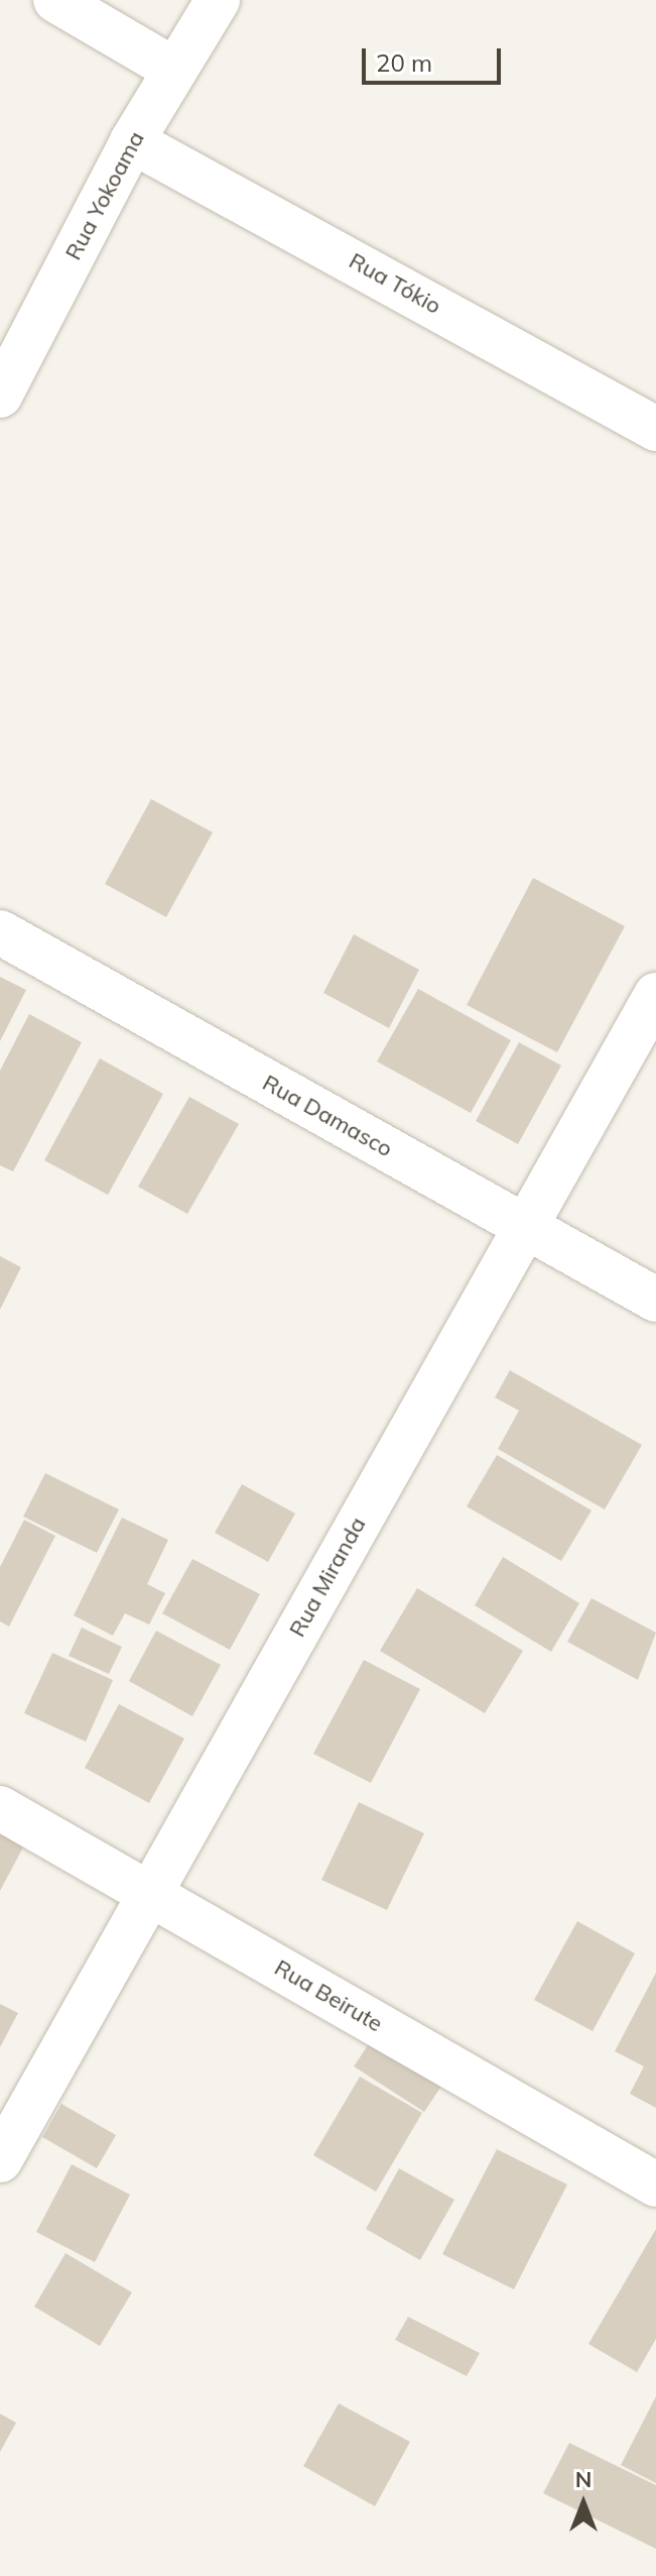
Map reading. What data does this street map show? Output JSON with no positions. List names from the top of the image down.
{
  "streets": {
    "street": [
      "Rua Yokoama",
      "Rua Tókio",
      "Rua Damasco",
      "Rua Miranda",
      "Rua Beirute"
    ]
  },
  "crossings": [
    ["Rua Yokoama", "Rua Tókio"],
    ["Rua Damasco", "Rua Miranda"],
    ["Rua Miranda", "Rua Beirute"]
  ],
  "scale_bar": "20 m",
  "north": "top"
}
